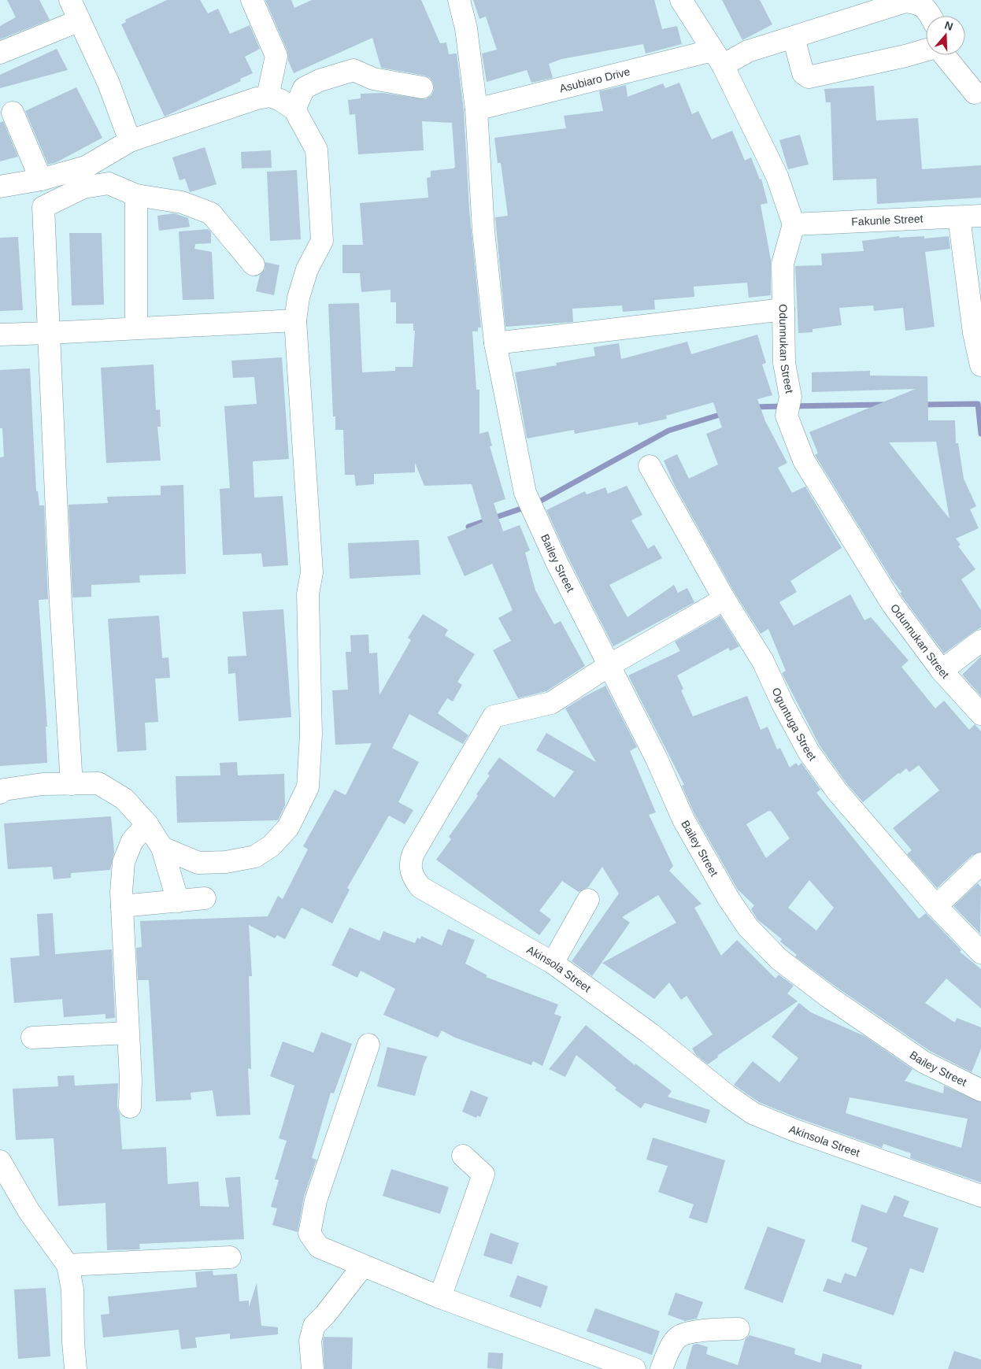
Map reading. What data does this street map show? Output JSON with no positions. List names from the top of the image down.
{
  "streets": {
    "street": [
      "Asubiaro Drive",
      "Fakunle Street",
      "Odunnukan Street",
      "Bailey Street",
      "Oguntuga Street",
      "Akinsola Street"
    ]
  },
  "crossings": [
    ["Asubiaro Drive", "Bailey Street"],
    ["Fakunle Street", "Odunnukan Street"],
    ["Bailey Street", "Akinsola Street"],
    ["Oguntuga Street", "Akinsola Street"]
  ],
  "north": "top"
}
